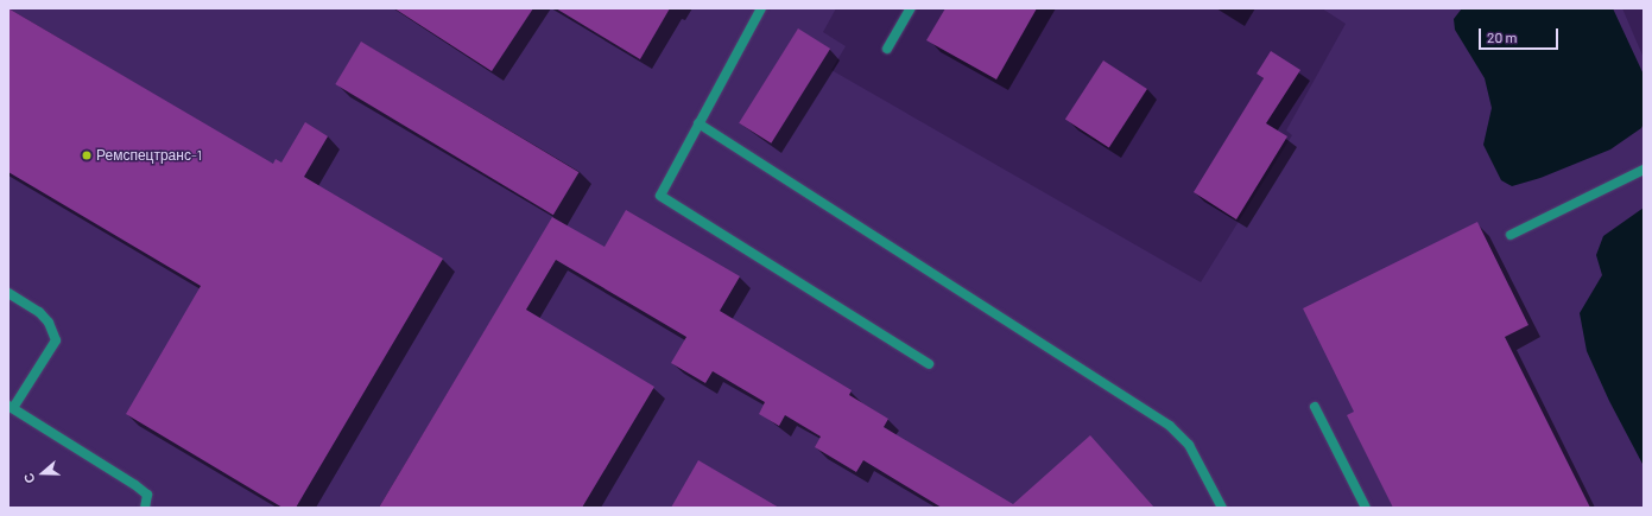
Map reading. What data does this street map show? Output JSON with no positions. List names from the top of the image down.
{
  "places": ["Ремспецтранс-1"],
  "scale_bar": "20 m",
  "north": "left"
}
